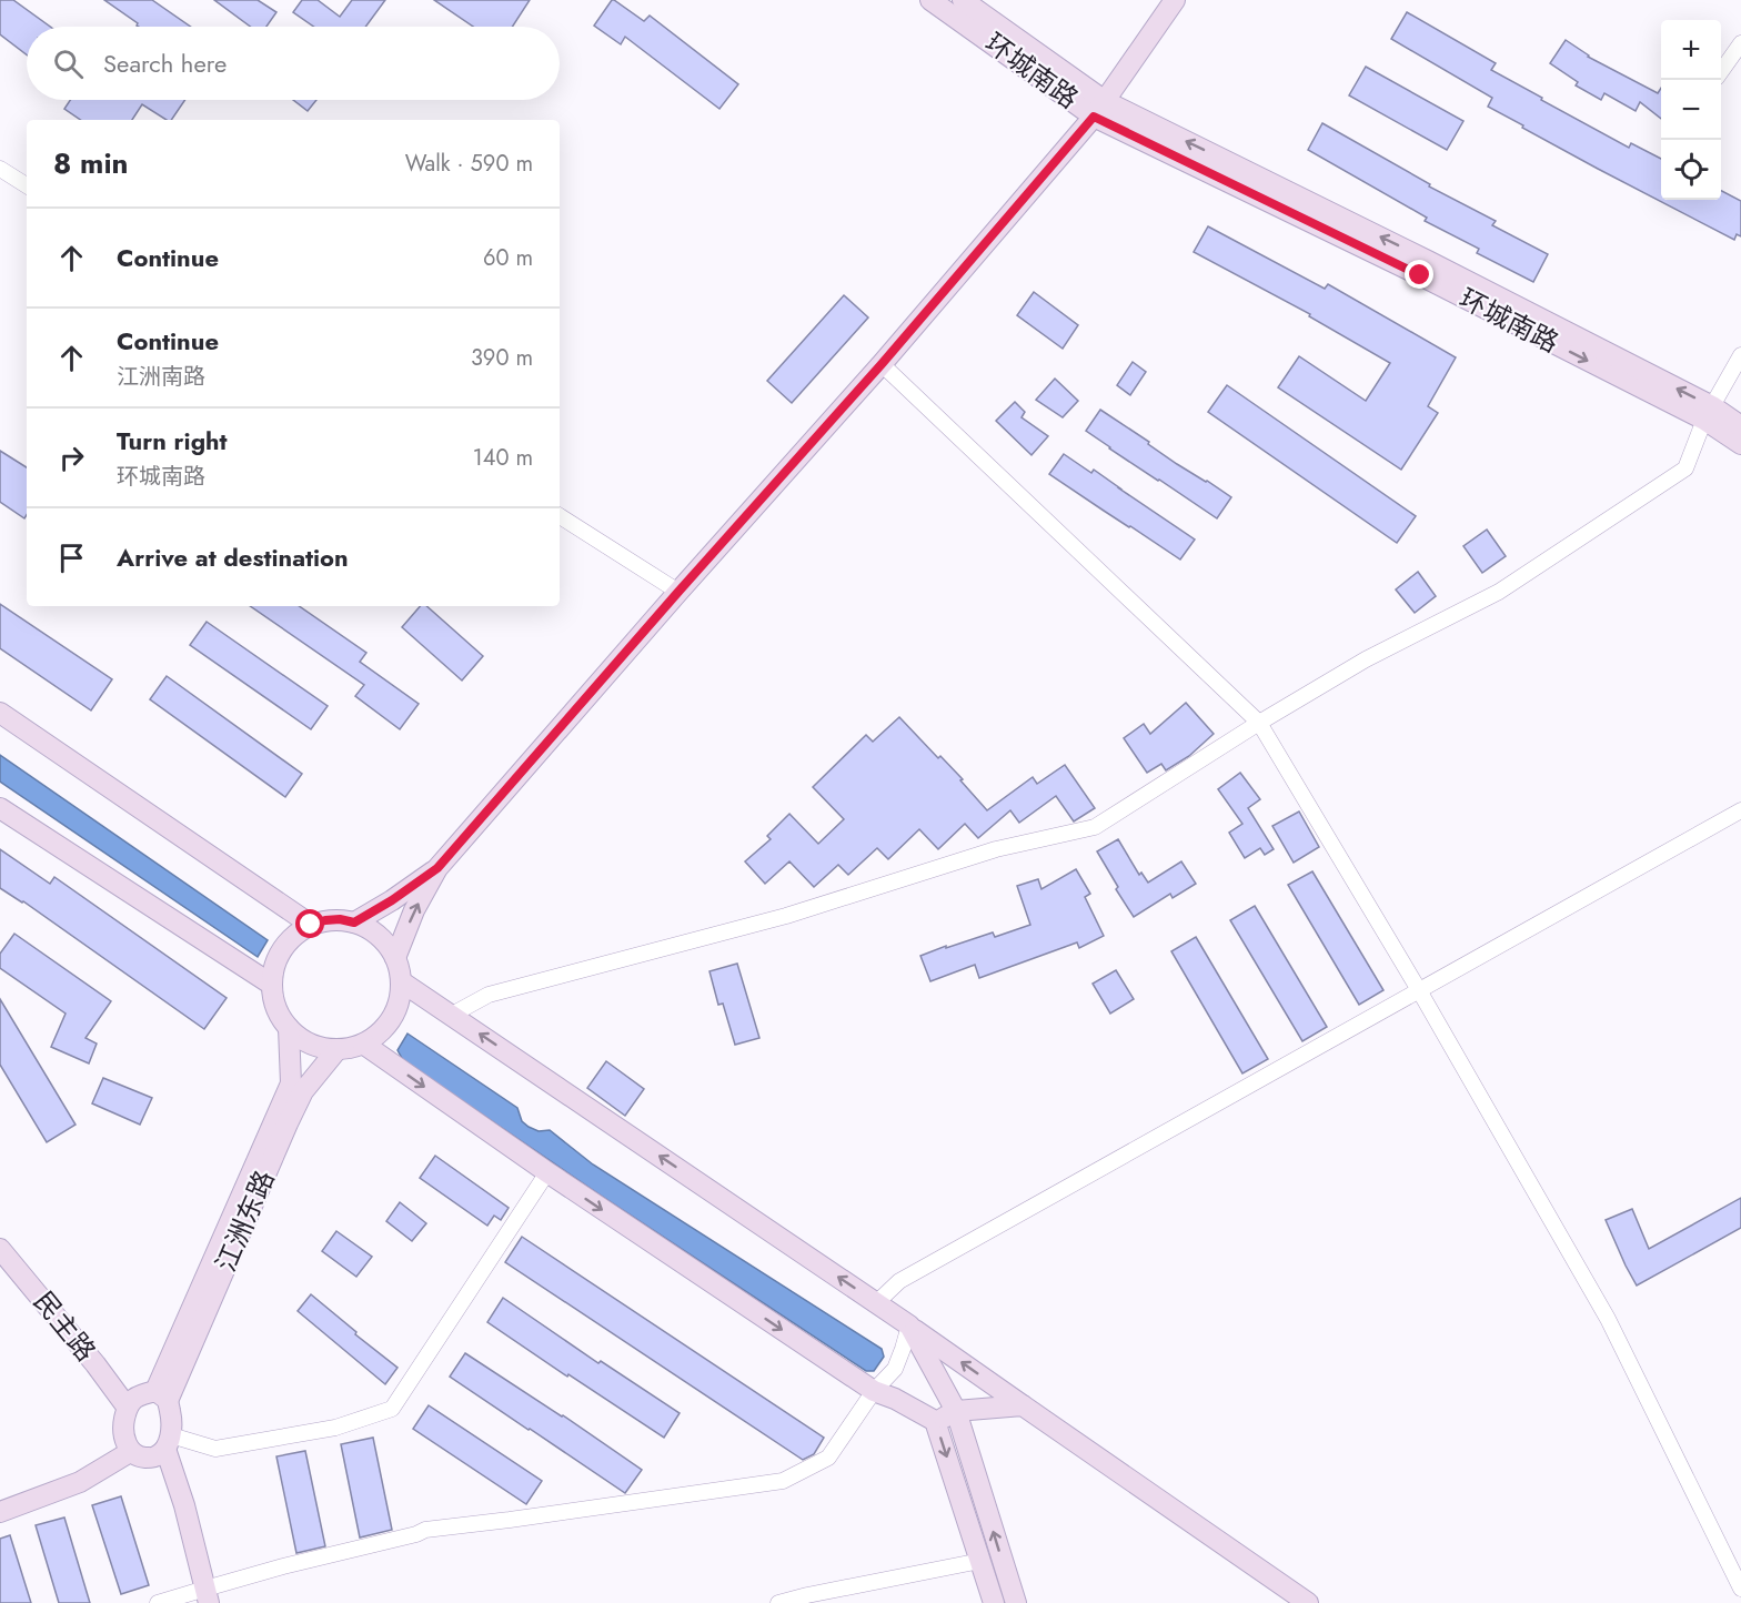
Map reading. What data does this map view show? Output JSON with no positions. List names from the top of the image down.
{
  "streets": {
    "main road": ["环城南路", "江洲东路", "民主路"]
  },
  "crossings": [
    ["江洲东路", "民主路"]
  ],
  "page": {
    "map_buttons": ["+", "−"],
    "search": "Search here",
    "heading": ["8 min", "Walk · 590 m"],
    "list": [
      ["Continue", "60 m"],
      ["Continue", "江洲南路", "390 m"],
      ["Turn right", "环城南路", "140 m"],
      "Arrive at destination"
    ]
  }
}
